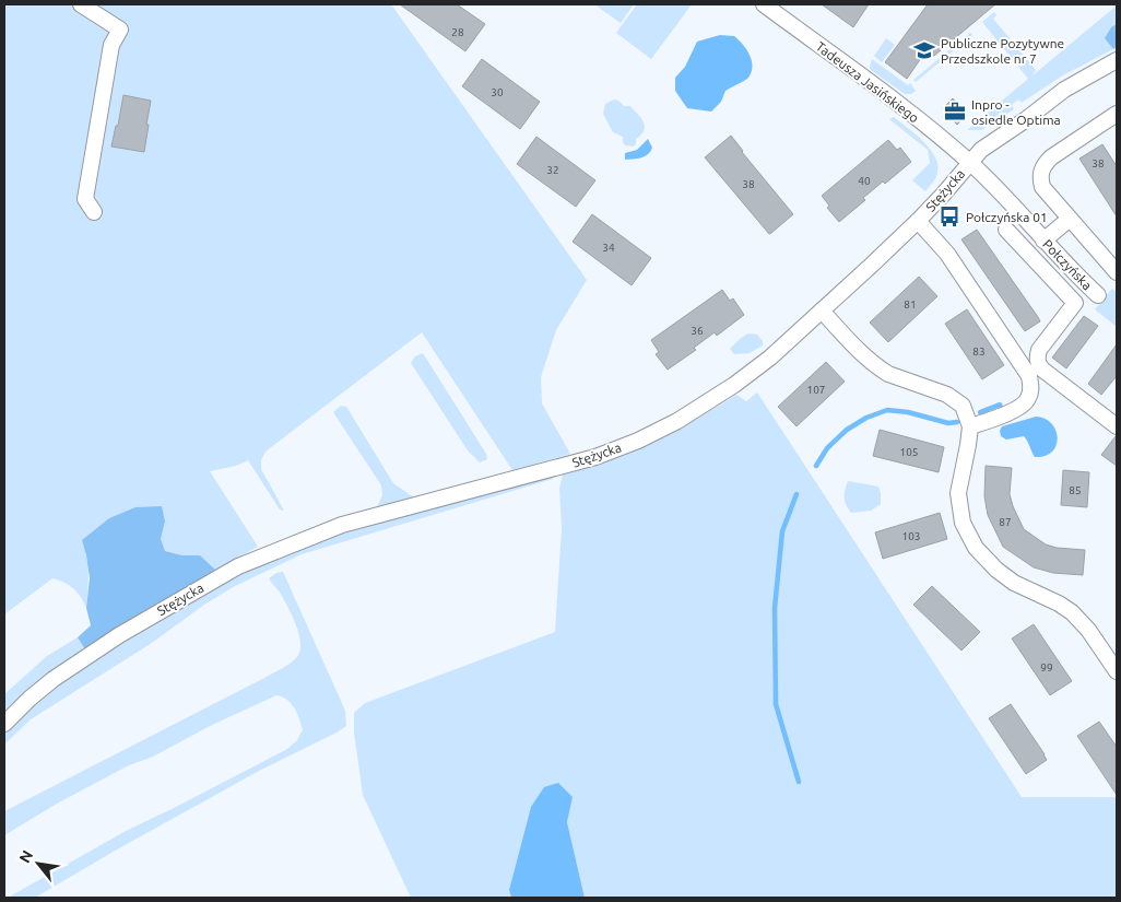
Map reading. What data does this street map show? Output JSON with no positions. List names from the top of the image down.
{
  "streets": {
    "street": ["Tadeusza Jasińskiego", "Stężycka", "Połczyńska"]
  },
  "crossings": [
    ["Tadeusza Jasińskiego", "Stężycka"],
    ["Tadeusza Jasińskiego", "Połczyńska"],
    ["Stężycka", "Połczyńska"]
  ],
  "places": {
    "school or university": ["Publiczne Pozytywne Przedszkole nr 7"],
    "office": ["Inpro - osiedle Optima"],
    "bus stop": ["Połczyńska 01"]
  },
  "house_numbers": [
    "28",
    "30",
    "38",
    "32",
    "40",
    "38",
    "34",
    "81",
    "36",
    "83",
    "107",
    "105",
    "85",
    "87",
    "103",
    "99"
  ],
  "north": "top left"
}
